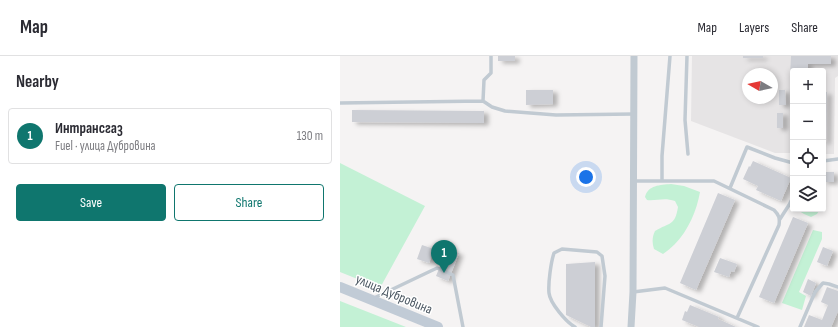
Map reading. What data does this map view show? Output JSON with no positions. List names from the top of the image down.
{
  "streets": {
    "main road": ["улица Дубровина"]
  },
  "north": "left",
  "page": {
    "header": "Map",
    "nav": ["Map", "Layers", "Share"],
    "heading": "Nearby",
    "map_buttons": ["+", "−"],
    "list": [
      {
        "mark": "1",
        "name": "Интрансгаз",
        "note": "Fuel · улица Дубровина",
        "value": "130 m"
      }
    ],
    "buttons": ["Save", "Share"],
    "pins": "1"
  }
}
